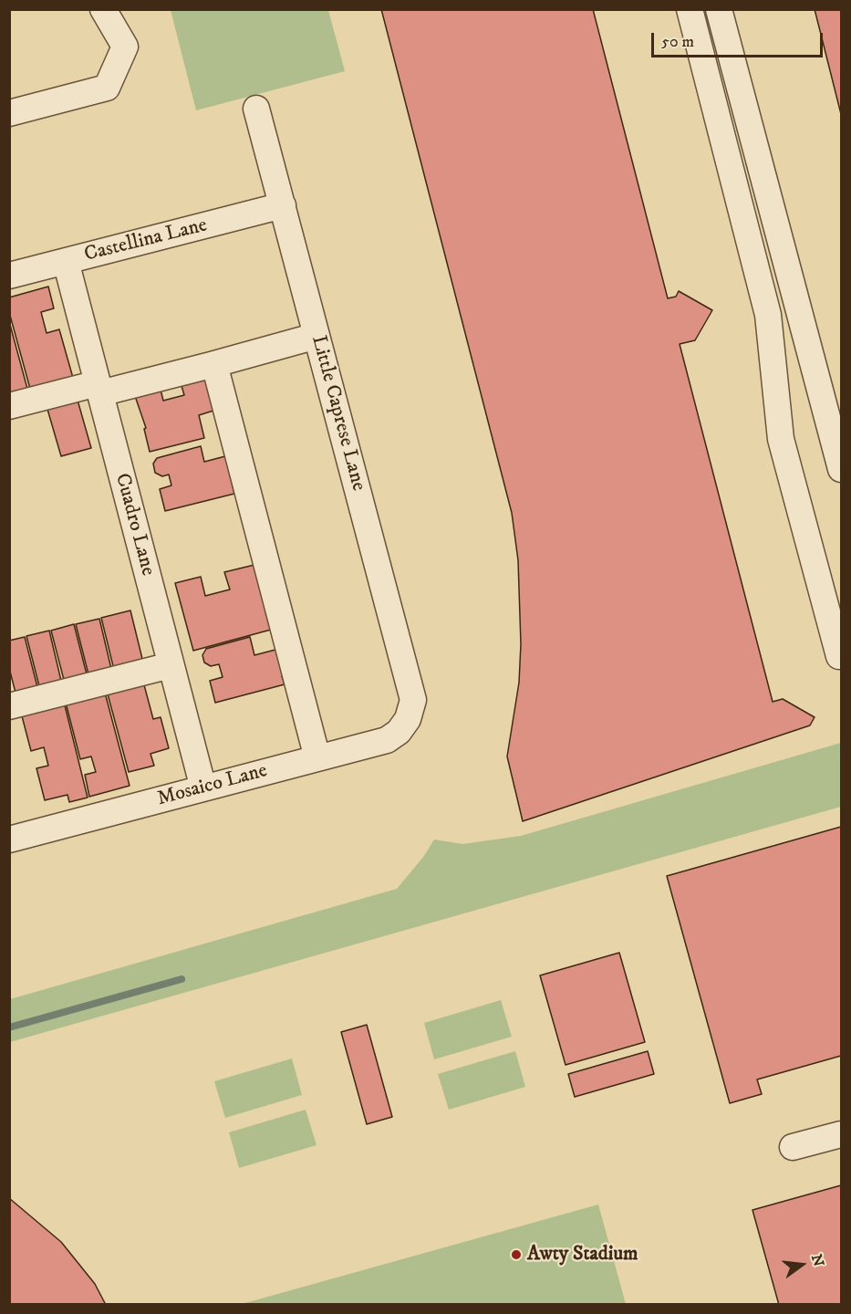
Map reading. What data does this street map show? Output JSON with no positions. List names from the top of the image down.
{
  "streets": {
    "street": [
      "Castellina Lane",
      "Little Caprese Lane",
      "Cuadro Lane",
      "Mosaico Lane"
    ]
  },
  "crossings": [
    ["Castellina Lane", "Little Caprese Lane"],
    ["Castellina Lane", "Cuadro Lane"],
    ["Little Caprese Lane", "Mosaico Lane"],
    ["Cuadro Lane", "Mosaico Lane"]
  ],
  "places": ["Awty Stadium"],
  "scale_bar": "50 m",
  "north": "right"
}
